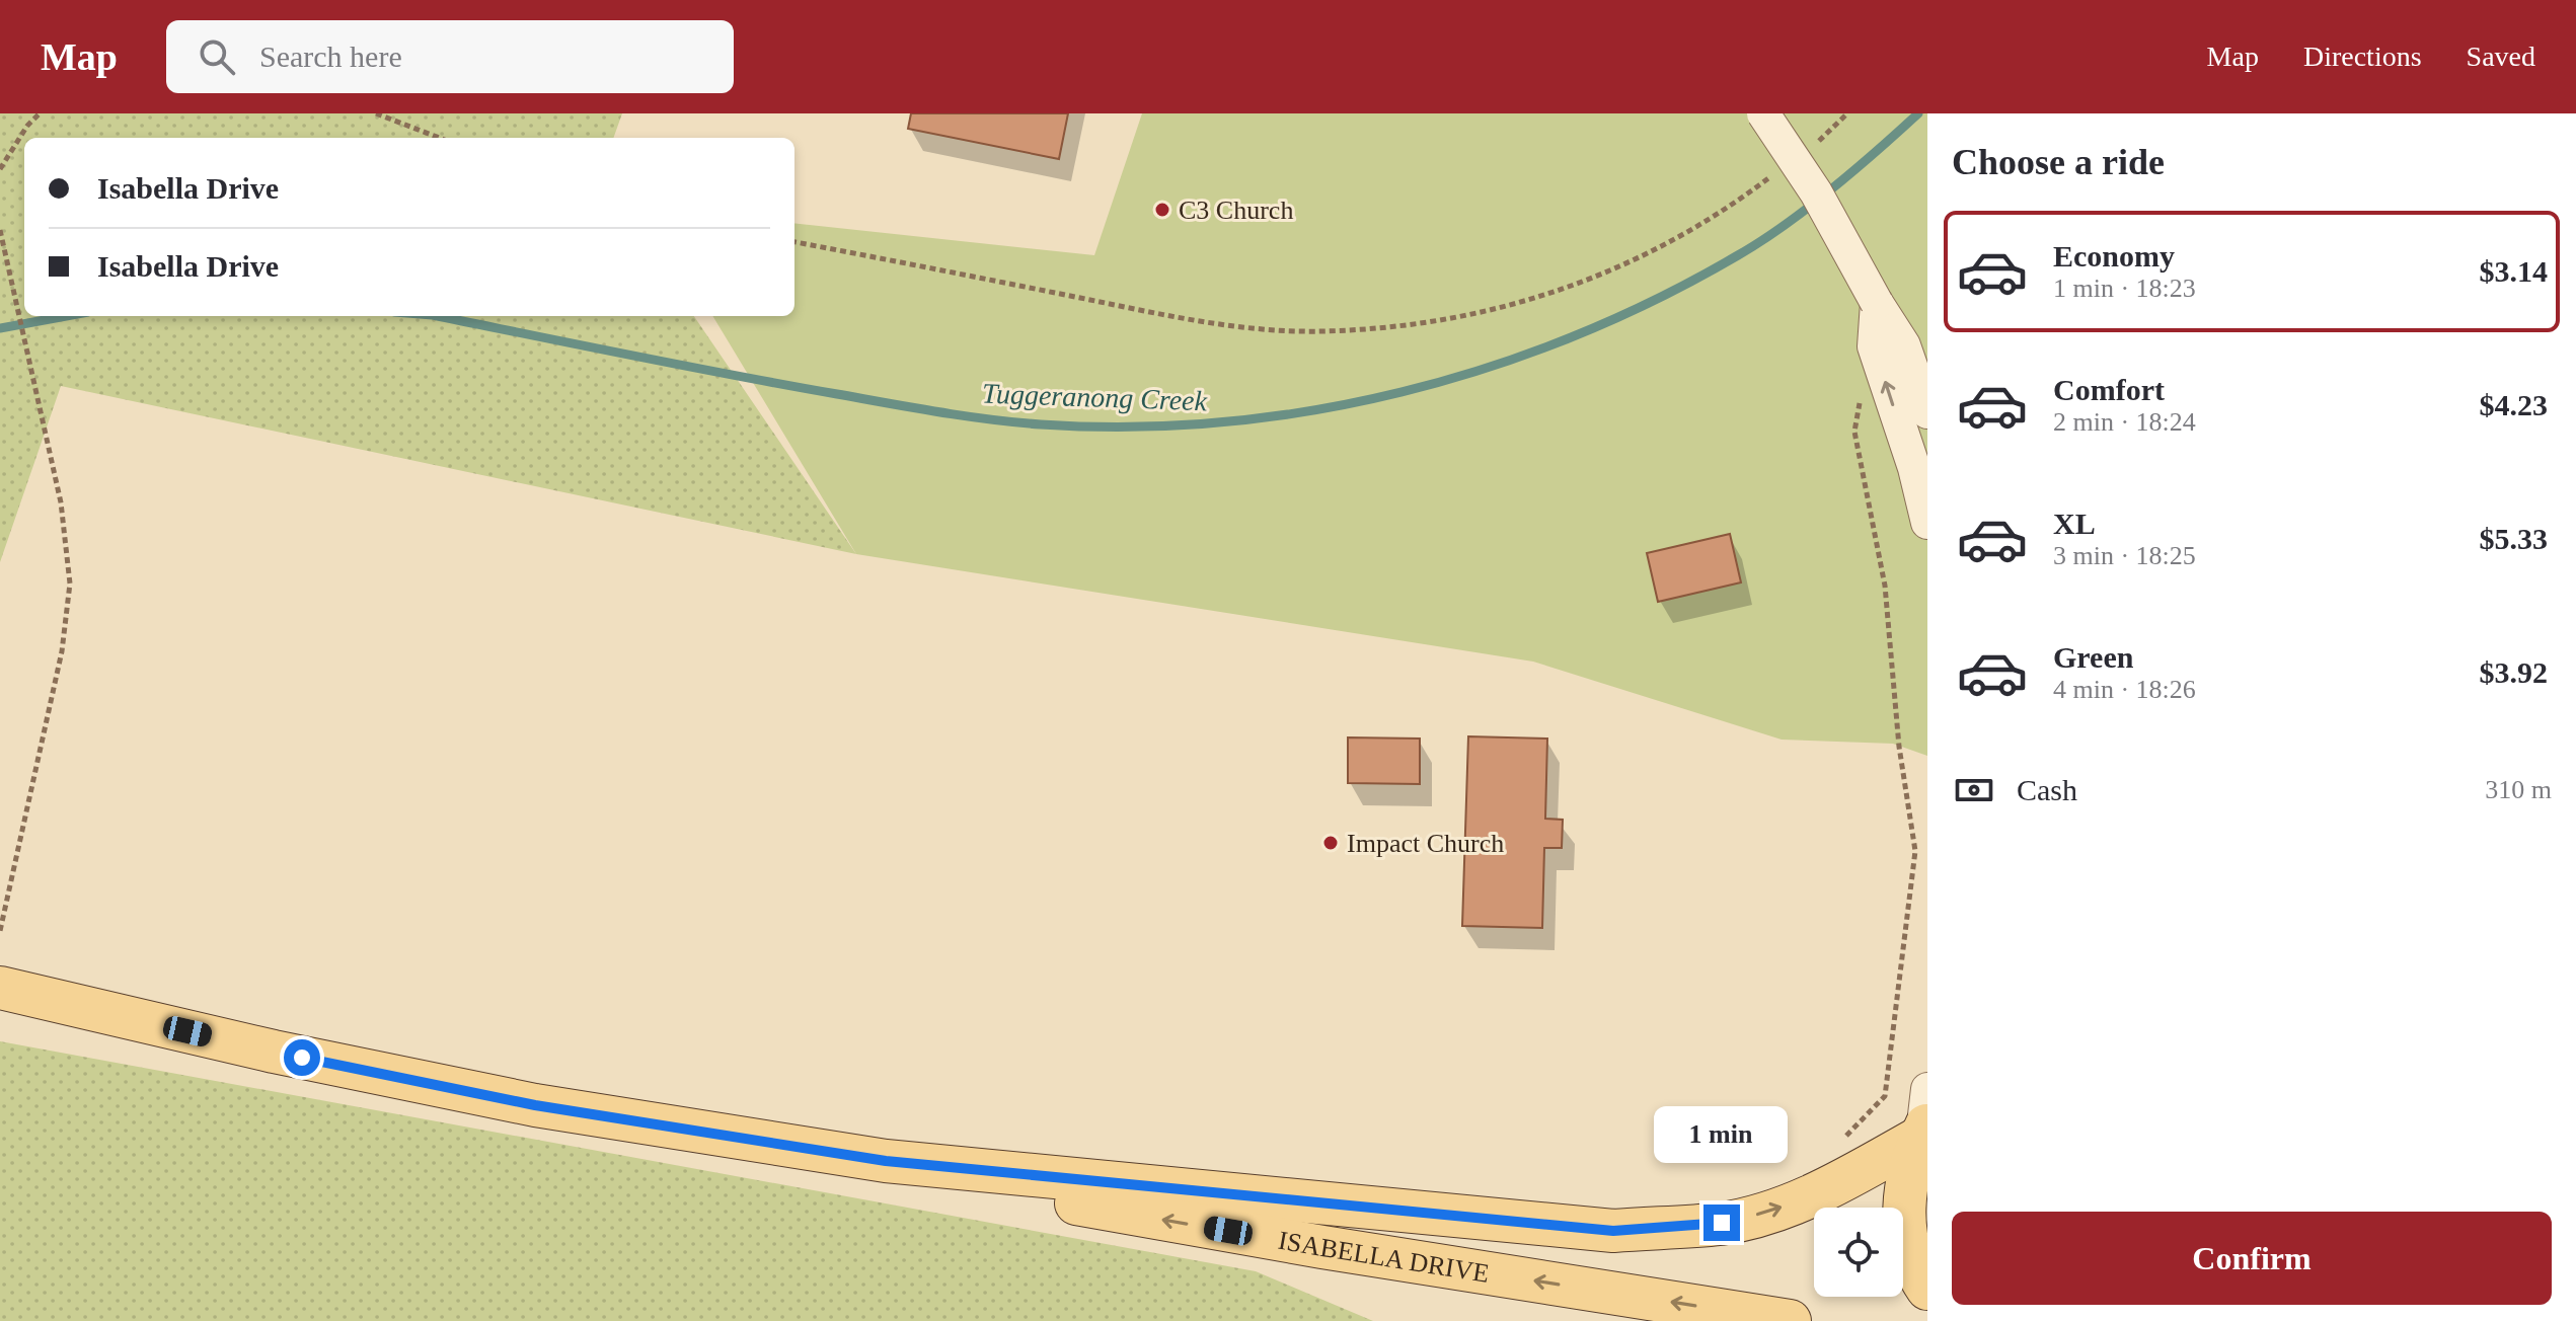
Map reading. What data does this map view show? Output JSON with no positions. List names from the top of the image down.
{
  "streets": {
    "main road": ["ISABELLA DRIVE"]
  },
  "water": ["Tuggeranong Creek"],
  "places": ["C3 Church", "Impact Church"],
  "page": {
    "header": "Map",
    "search": "Search here",
    "nav": ["Map", "Directions", "Saved"],
    "heading": "Choose a ride",
    "banner": ["Isabella Drive", "Isabella Drive"],
    "list": [
      {
        "name": "Economy",
        "note": "1 min · 18:23",
        "value": "$3.14"
      },
      {
        "name": "Comfort",
        "note": "2 min · 18:24",
        "value": "$4.23"
      },
      {
        "name": "XL",
        "note": "3 min · 18:25",
        "value": "$5.33"
      },
      {
        "name": "Green",
        "note": "4 min · 18:26",
        "value": "$3.92"
      }
    ],
    "pay": ["Cash", "310 m"],
    "bubble": "1 min",
    "buttons": "Confirm"
  }
}
